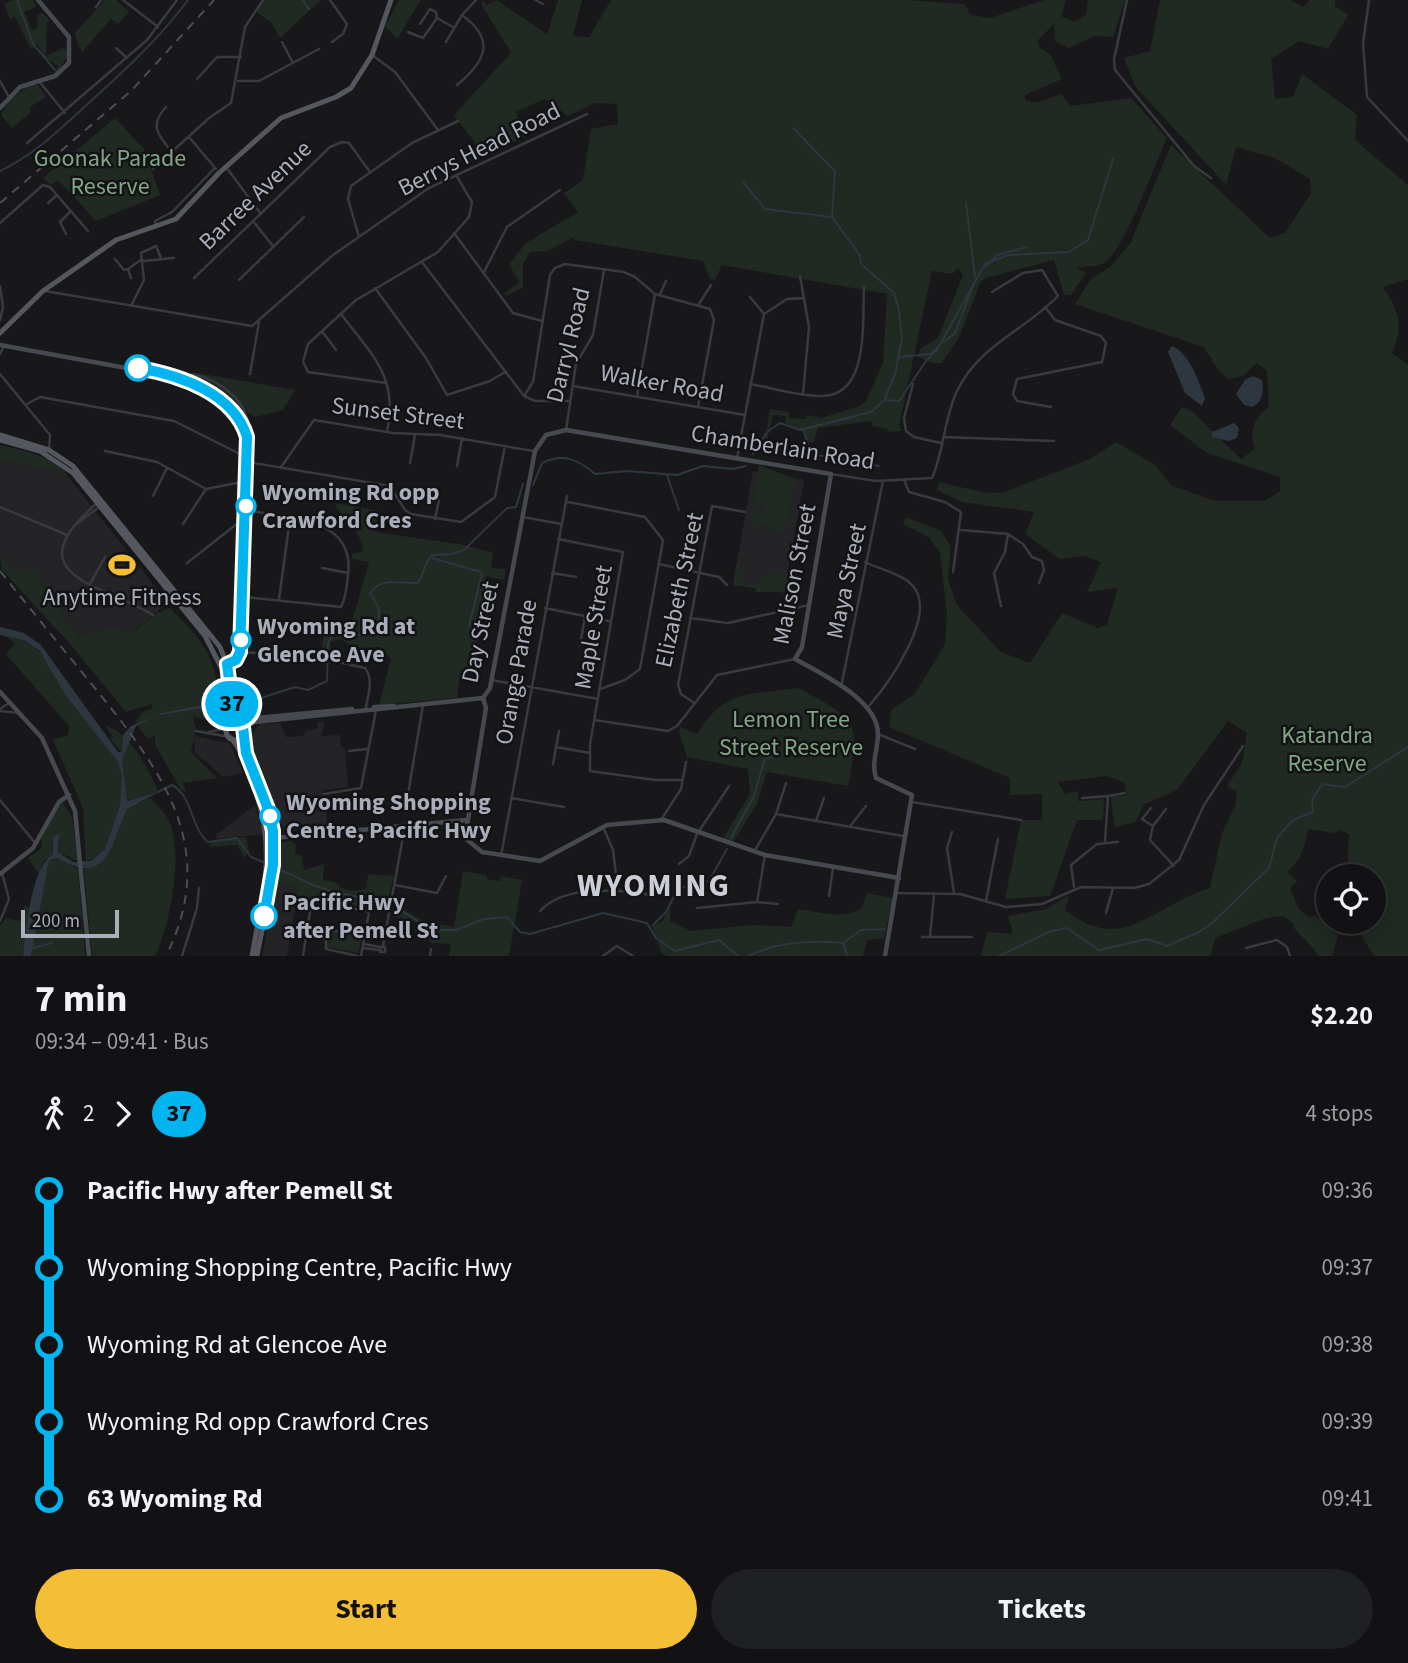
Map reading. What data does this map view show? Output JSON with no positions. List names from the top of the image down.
{
  "streets": {
    "street": [
      "Berrys Head Road",
      "Barree Avenue",
      "Darryl Road",
      "Walker Road",
      "Sunset Street",
      "Chamberlain Road",
      "Malison Street",
      "Maya Street",
      "Elizabeth Street",
      "Maple Street",
      "Day Street",
      "Orange Parade"
    ]
  },
  "crossings": [
    ["Darryl Road", "Walker Road"],
    ["Darryl Road", "Chamberlain Road"],
    ["Sunset Street", "Day Street"],
    ["Chamberlain Road", "Malison Street"],
    ["Chamberlain Road", "Maya Street"],
    ["Malison Street", "Elizabeth Street"],
    ["Malison Street", "Maple Street"],
    ["Maple Street", "Orange Parade"]
  ],
  "districts": ["WYOMING"],
  "parks": ["Goonak Parade Reserve", "Lemon Tree Street Reserve", "Katandra Reserve"],
  "places": {
    "other": [
      "Wyoming Rd opp Crawford Cres",
      "Wyoming Rd at Glencoe Ave",
      "Wyoming Shopping Centre, Pacific Hwy",
      "Pacific Hwy after Pemell St"
    ],
    "sports": ["Anytime Fitness"]
  },
  "lines": ["bus line 37"],
  "scale_bar": "200 m",
  "page": {
    "on_map": "37",
    "scale": "200 m",
    "heading": ["7 min", "09:34 – 09:41 · Bus", "$2.20"],
    "legs": ["2", "37", "4 stops"],
    "list": [
      {
        "name": "Pacific Hwy after Pemell St",
        "value": "09:36"
      },
      {
        "name": "Wyoming Shopping Centre, Pacific Hwy",
        "value": "09:37"
      },
      {
        "name": "Wyoming Rd at Glencoe Ave",
        "value": "09:38"
      },
      {
        "name": "Wyoming Rd opp Crawford Cres",
        "value": "09:39"
      },
      {
        "name": "63 Wyoming Rd",
        "value": "09:41"
      }
    ],
    "buttons": ["Start", "Tickets"]
  }
}
